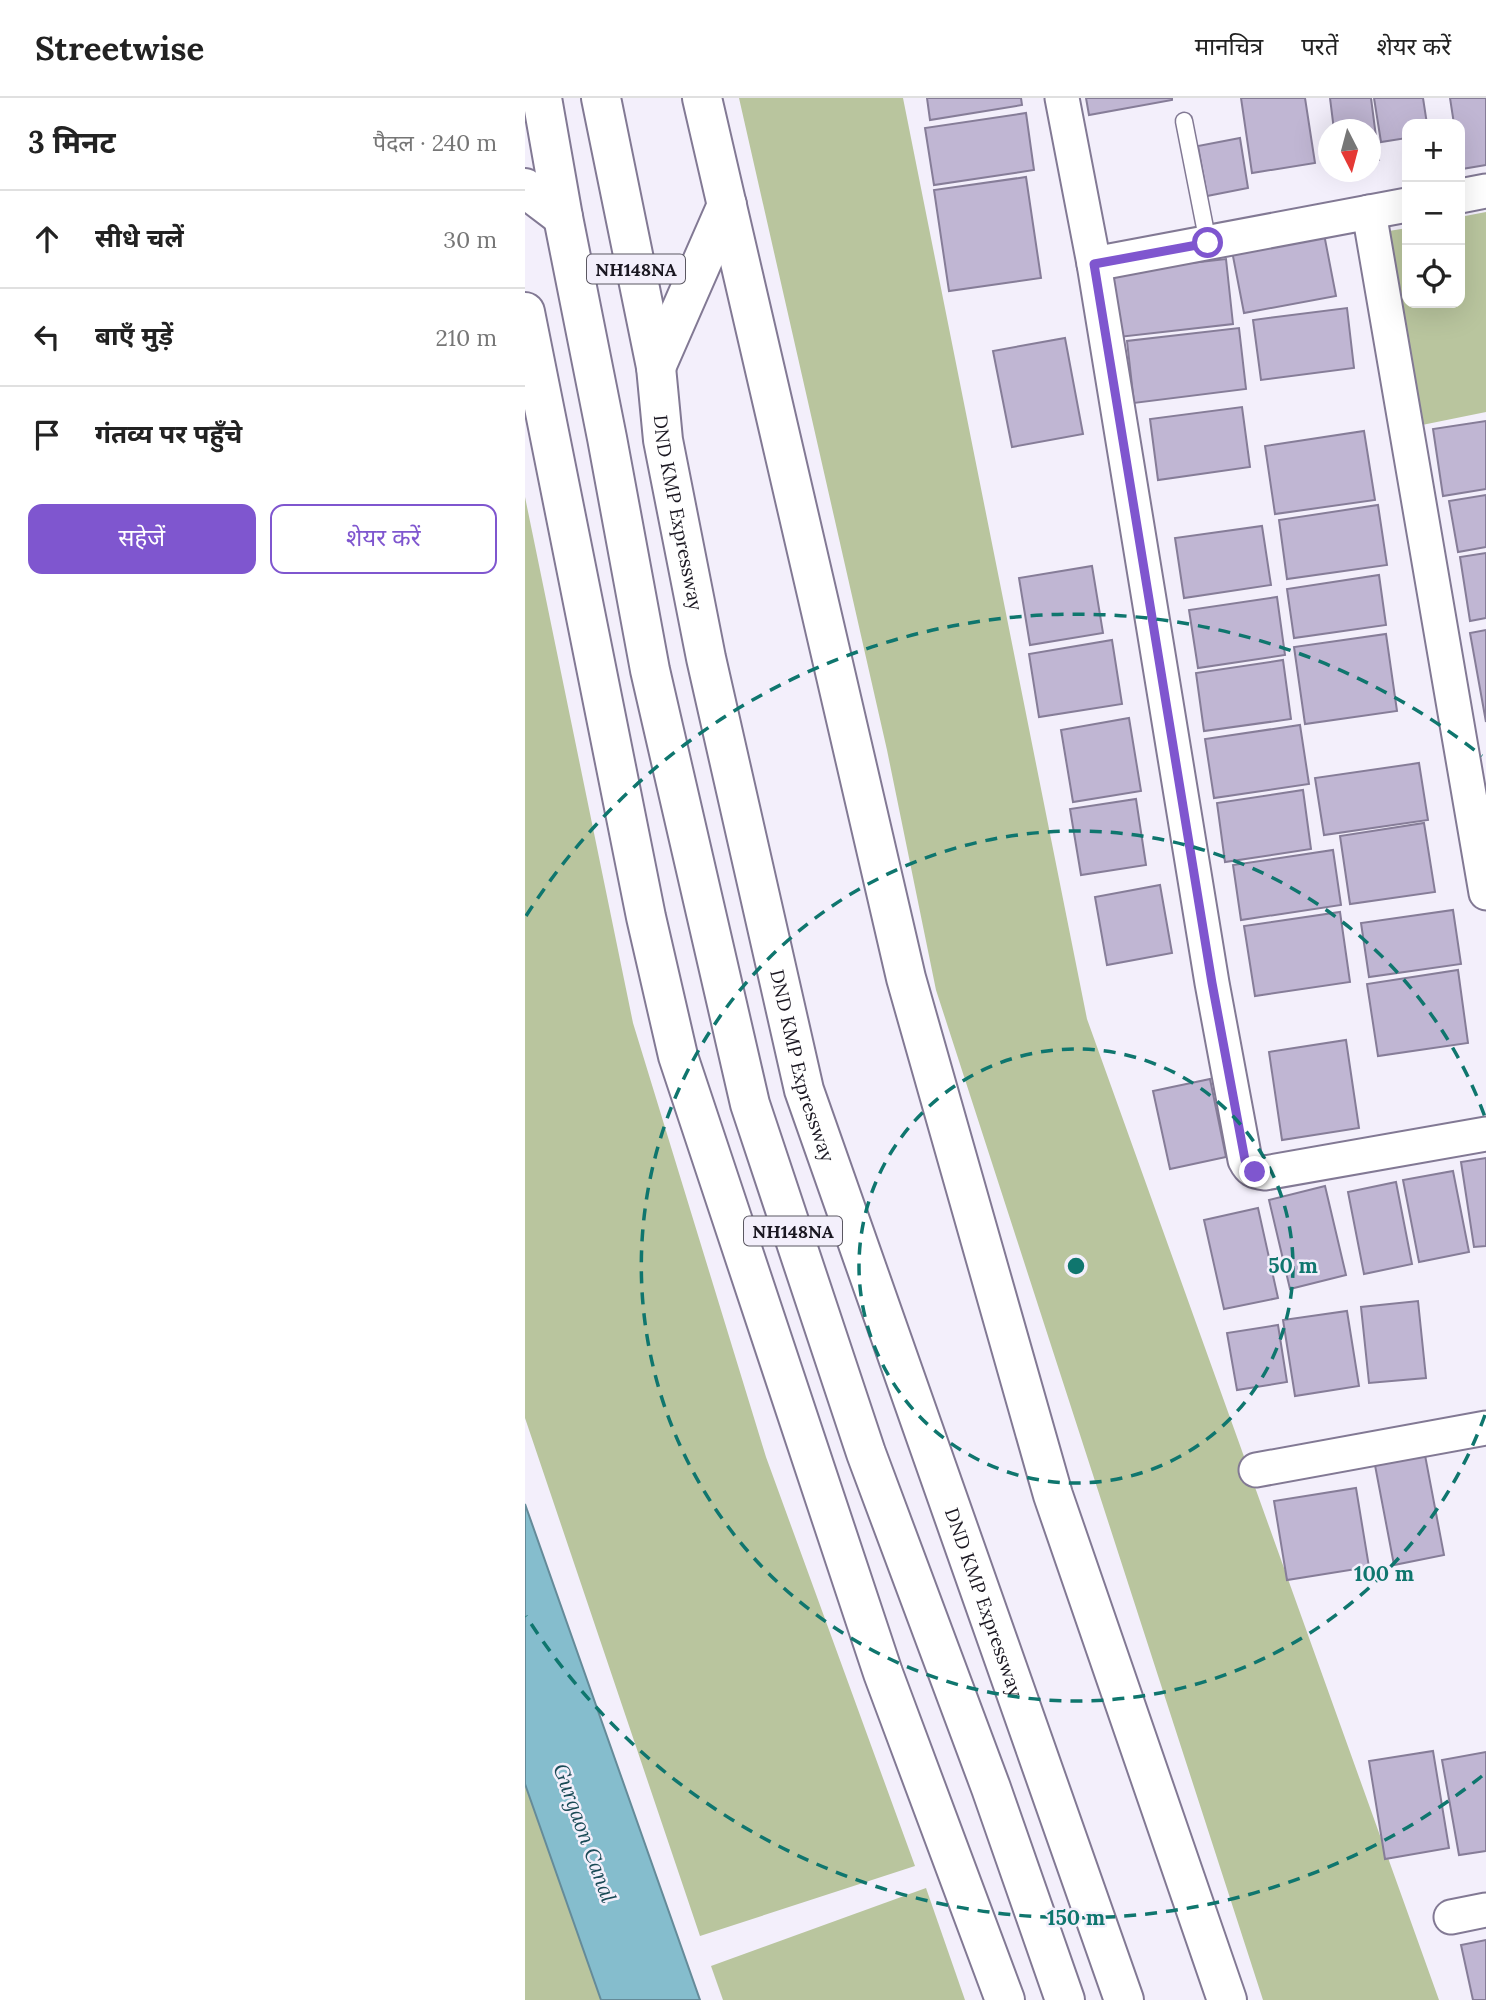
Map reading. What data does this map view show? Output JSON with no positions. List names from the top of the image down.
{
  "streets": {
    "main road": ["NH148NA", "DND KMP Expressway"]
  },
  "water": ["Gurgaon Canal"],
  "north": "bottom",
  "page": {
    "header": "Streetwise",
    "nav": ["मानचित्र", "परतें", "शेयर करें"],
    "heading": ["3 मिनट", "पैदल · 240 m"],
    "map_buttons": ["+", "−"],
    "list": [
      ["सीधे चलें", "30 m"],
      ["बाएँ मुड़ें", "210 m"],
      "गंतव्य पर पहुँचे"
    ],
    "buttons": ["सहेजें", "शेयर करें"]
  },
  "rings": ["50 m", "100 m", "150 m"]
}
